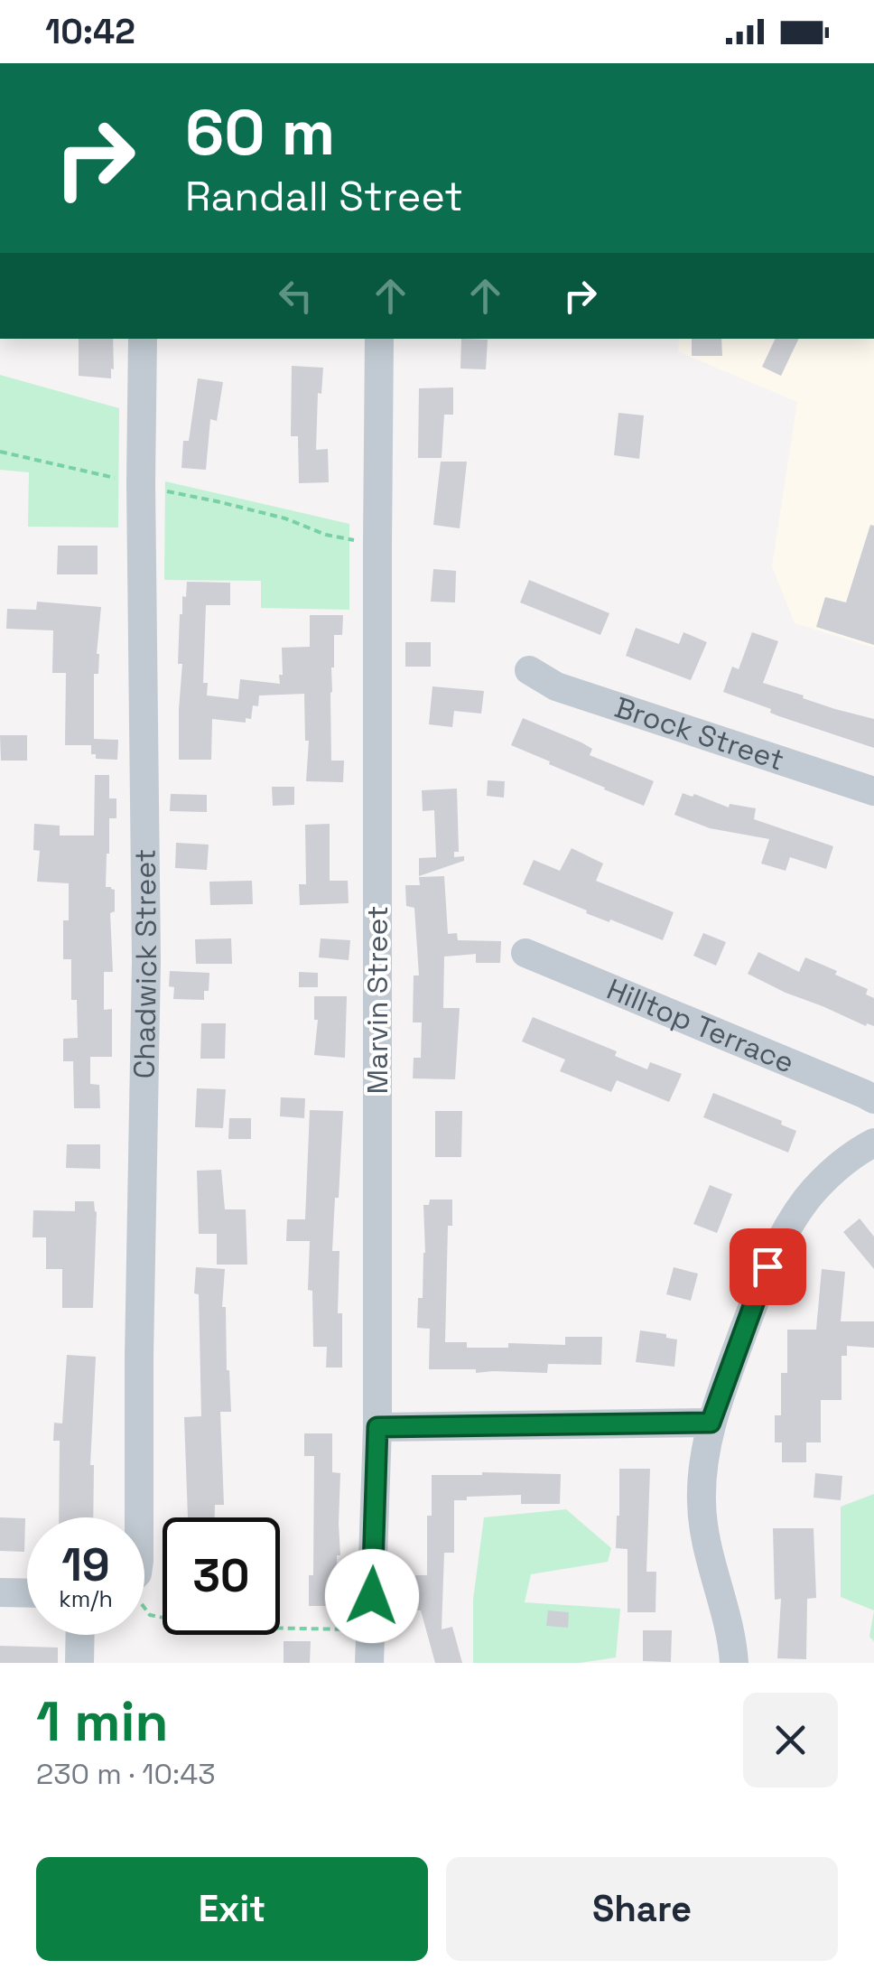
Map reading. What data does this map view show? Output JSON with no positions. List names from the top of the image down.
{
  "streets": {
    "street": [
      "Brock Street",
      "Chadwick Street",
      "Marvin Street",
      "Hilltop Terrace"
    ]
  },
  "page": {
    "status": "10:42",
    "turn": ["60 m", "Randall Street"],
    "speed": "19 km/h",
    "limit": "30",
    "heading": ["1 min", "230 m · 10:43"],
    "buttons": ["Exit", "Share"]
  }
}
